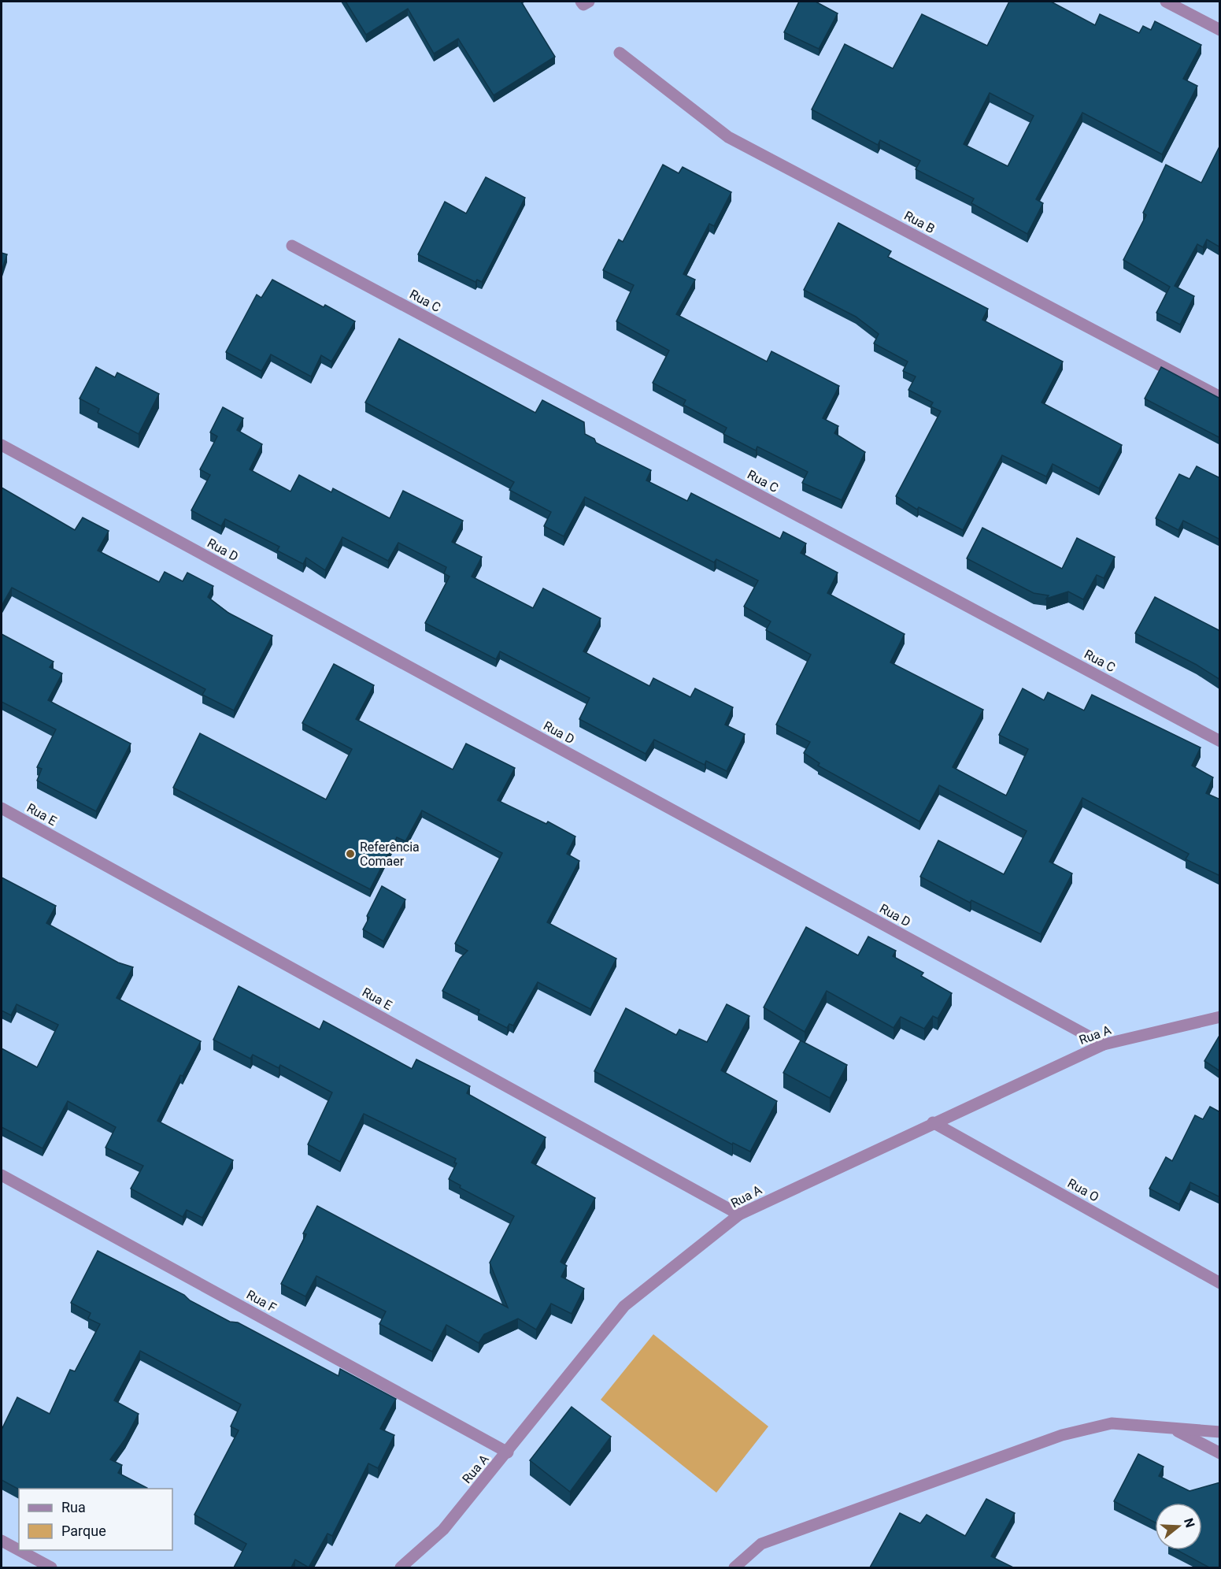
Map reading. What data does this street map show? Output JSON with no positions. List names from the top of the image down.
{
  "streets": {
    "street": [
      "Rua B",
      "Rua C",
      "Rua D",
      "Rua E",
      "Rua A",
      "Rua O",
      "Rua F"
    ]
  },
  "crossings": [
    ["Rua D", "Rua A"],
    ["Rua E", "Rua A"],
    ["Rua A", "Rua O"],
    ["Rua A", "Rua F"]
  ],
  "places": ["Referência Comaer"],
  "legend": ["Rua", "Parque"],
  "north": "right"
}
